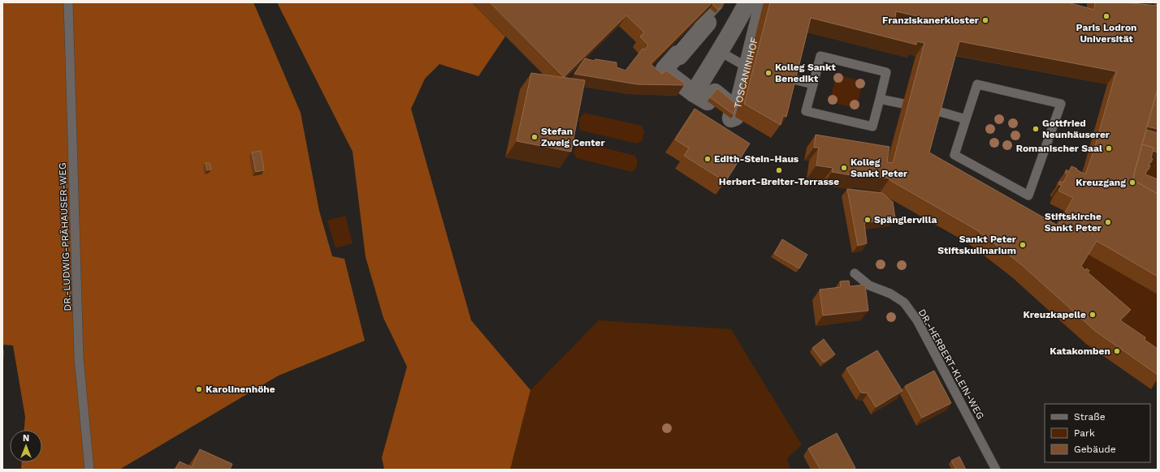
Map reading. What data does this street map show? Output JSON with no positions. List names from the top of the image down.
{
  "streets": {
    "street": ["TOSCANINIHOF"],
    "lane": ["DR.-LUDWIG-PRÄHAUSER-WEG", "DR.-HERBERT-KLEIN-WEG"]
  },
  "places": [
    "Paris Lodron Universität",
    "Franziskanerkloster",
    "Kolleg Sankt Benedikt",
    "Gottfried Neunhäuserer",
    "Stefan Zweig Center",
    "Romanischer Saal",
    "Edith-Stein-Haus",
    "Kolleg Sankt Peter",
    "Herbert-Breiter-Terrasse",
    "Kreuzgang",
    "Spänglervilla",
    "Stiftskirche Sankt Peter",
    "Sankt Peter Stiftskulinarium",
    "Kreuzkapelle",
    "Katakomben",
    "Karolinenhöhe"
  ],
  "legend": ["Straße", "Park", "Gebäude"],
  "north": "top"
}
